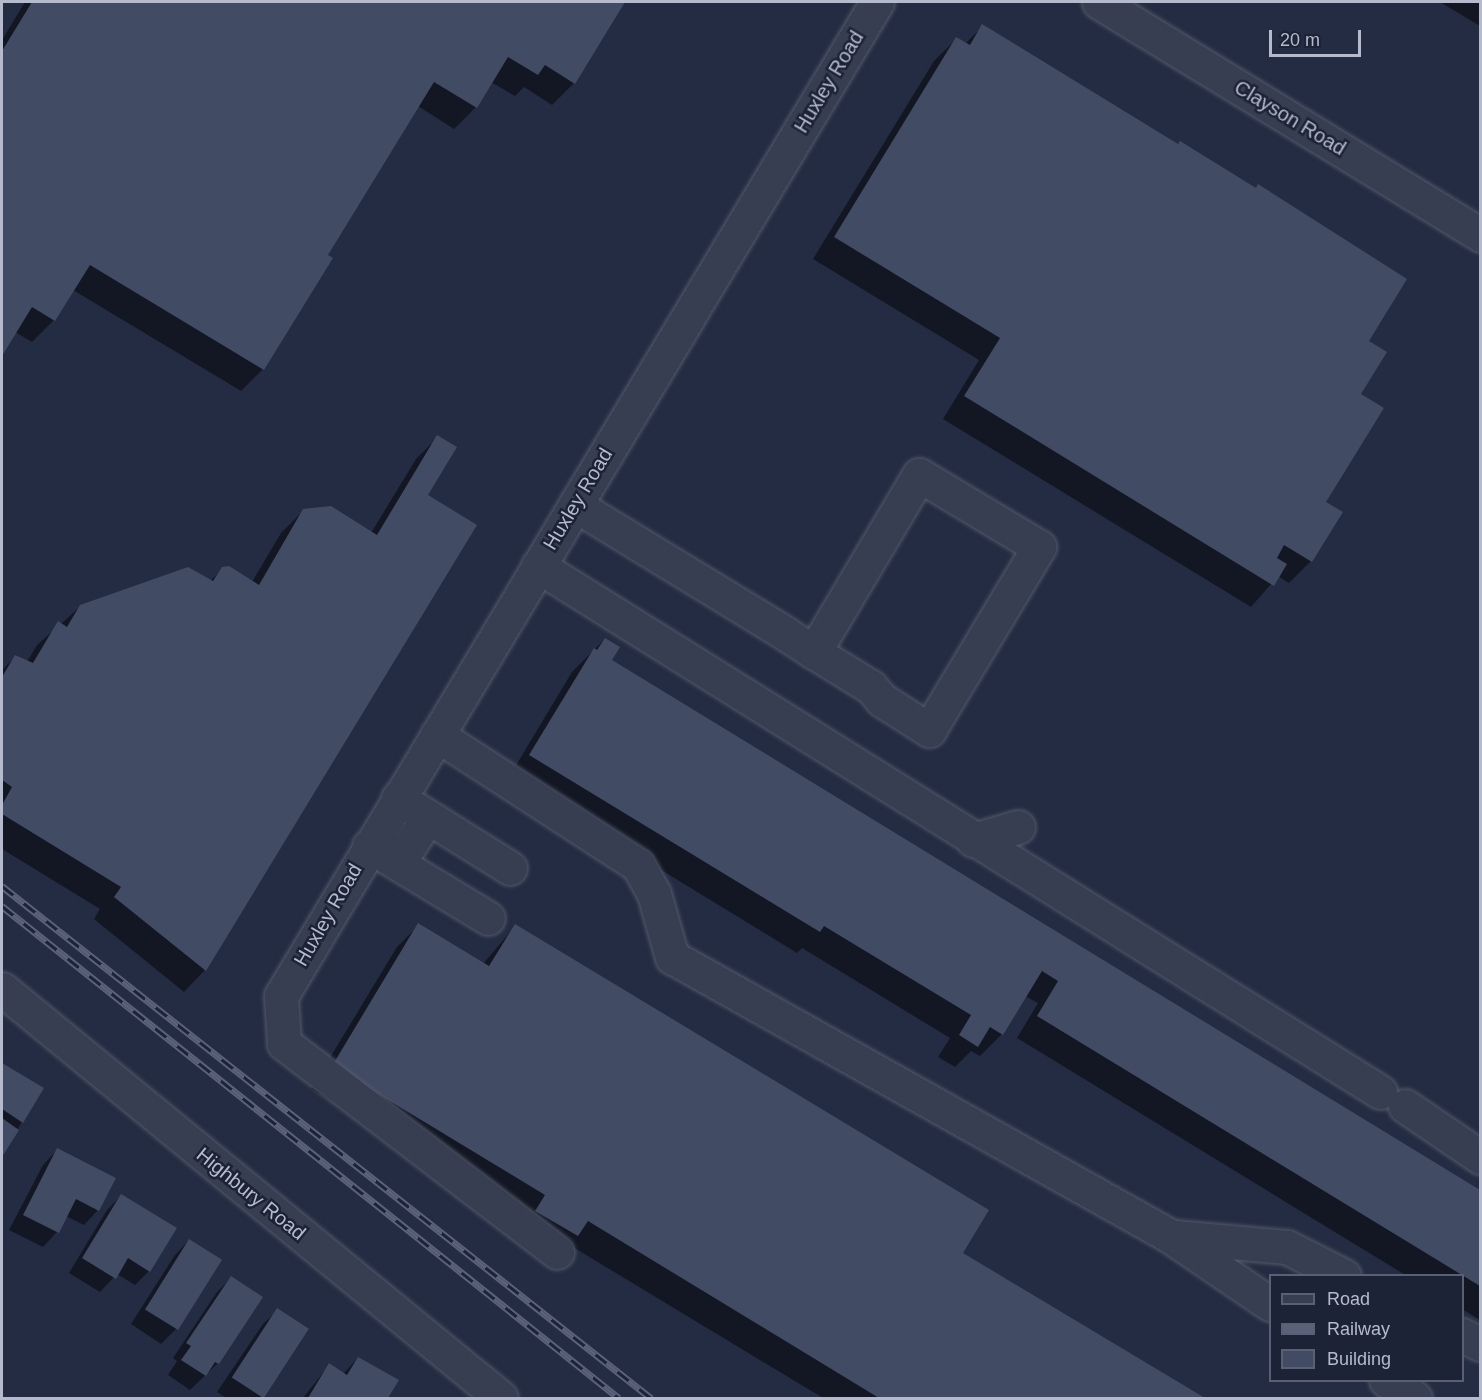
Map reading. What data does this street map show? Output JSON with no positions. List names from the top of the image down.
{
  "streets": {
    "street": ["Huxley Road", "Clayson Road", "Highbury Road"]
  },
  "legend": ["Road", "Railway", "Building"],
  "scale_bar": "20 m"
}
